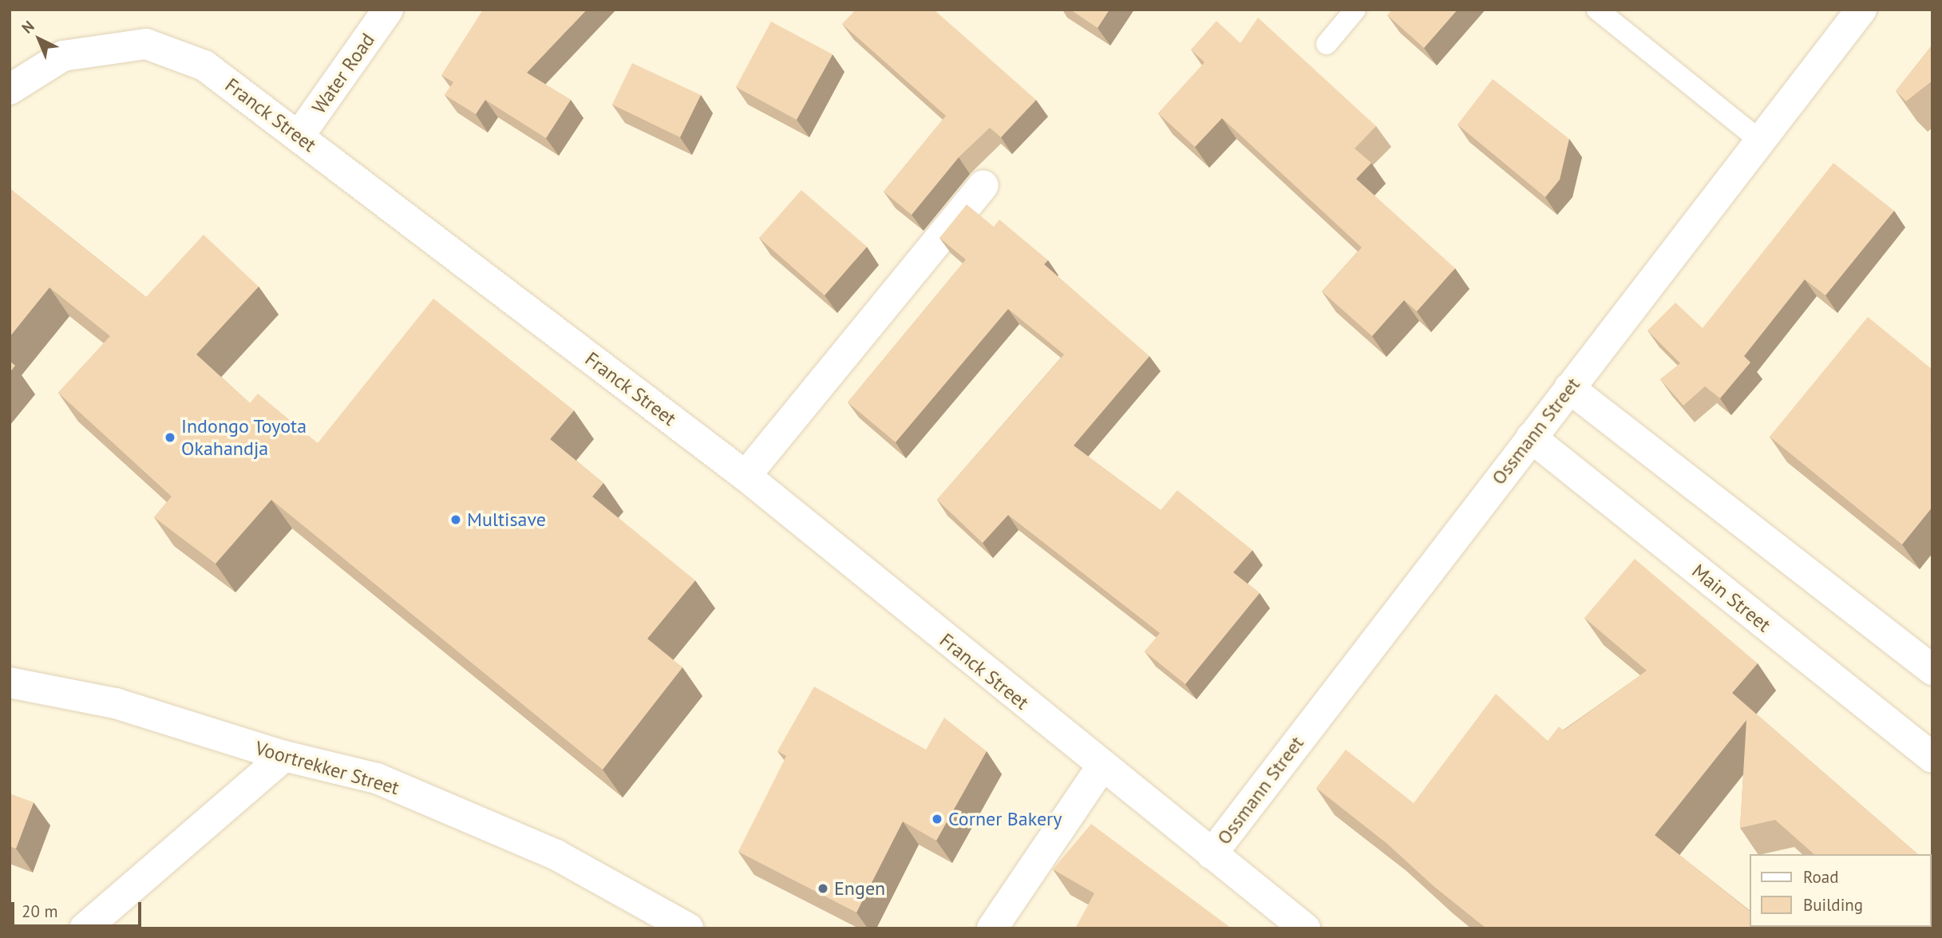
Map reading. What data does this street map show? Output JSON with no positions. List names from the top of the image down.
{
  "streets": {
    "street": [
      "Water Road",
      "Franck Street",
      "Ossmann Street",
      "Main Street",
      "Voortrekker Street"
    ]
  },
  "crossings": [
    ["Water Road", "Franck Street"],
    ["Franck Street", "Ossmann Street"],
    ["Ossmann Street", "Main Street"]
  ],
  "places": [
    "Indongo Toyota Okahandja",
    "Multisave",
    "Corner Bakery",
    "Engen"
  ],
  "legend": ["Road", "Building"],
  "scale_bar": "20 m",
  "north": "top left"
}
